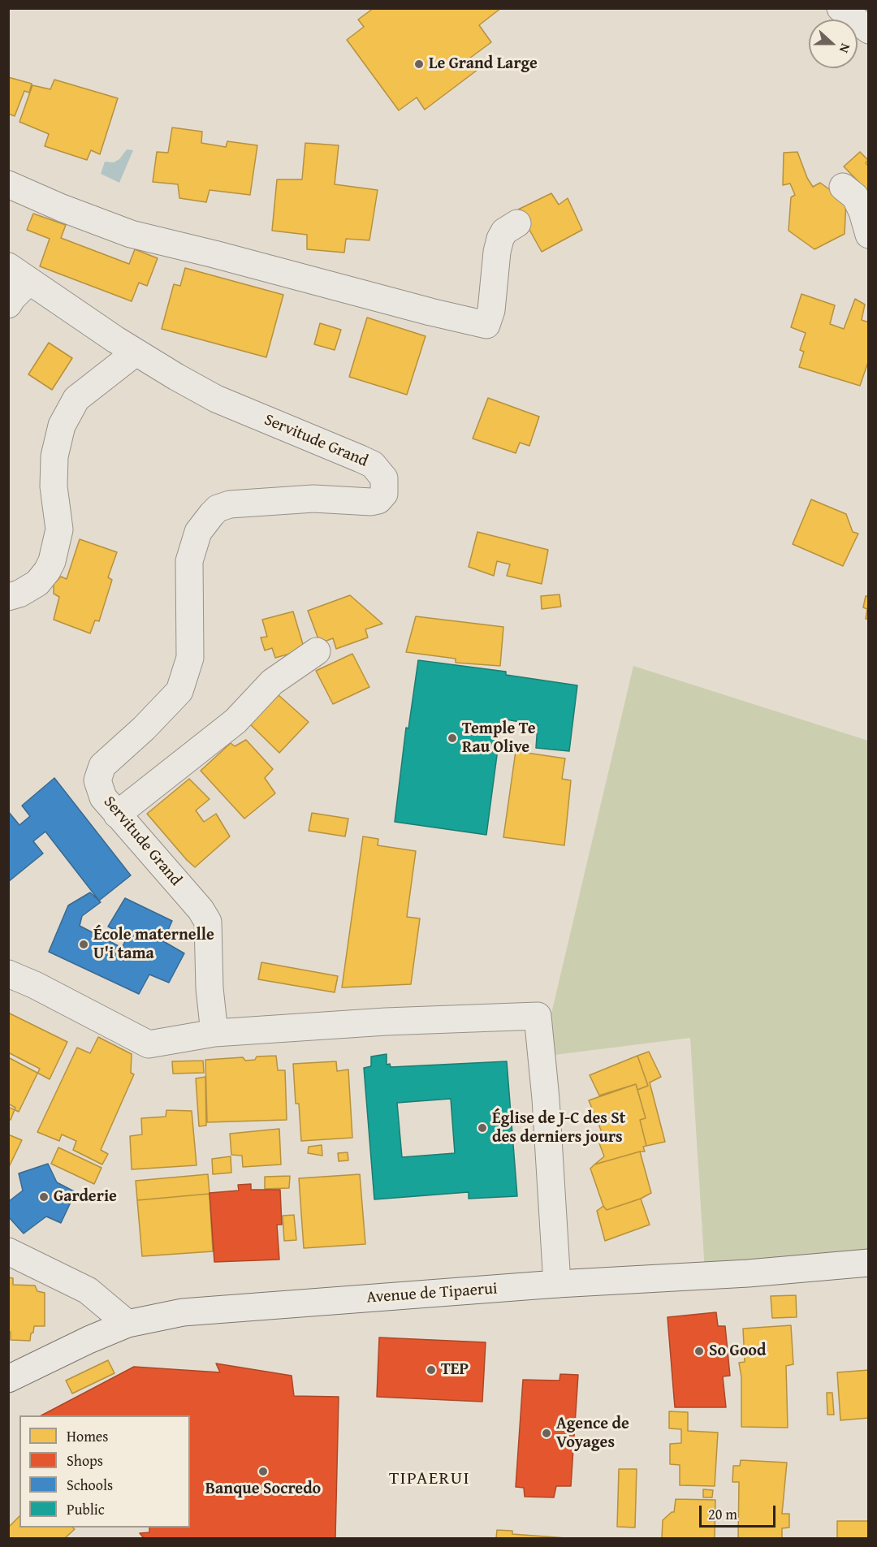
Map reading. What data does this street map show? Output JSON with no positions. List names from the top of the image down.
{
  "streets": {
    "street": ["Servitude Grand", "Avenue de Tipaerui"]
  },
  "districts": ["TIPAERUI"],
  "places": [
    "Le Grand Large",
    "Temple Te Rau Olive",
    "École maternelle U'i tama",
    "Église de J-C des St des derniers jours",
    "Garderie",
    "So Good",
    "TEP",
    "Agence de Voyages",
    "Banque Socredo"
  ],
  "legend": [
    "Homes",
    "Shops",
    "Schools",
    "Public"
  ],
  "scale_bar": "20 m",
  "north": "right"
}
